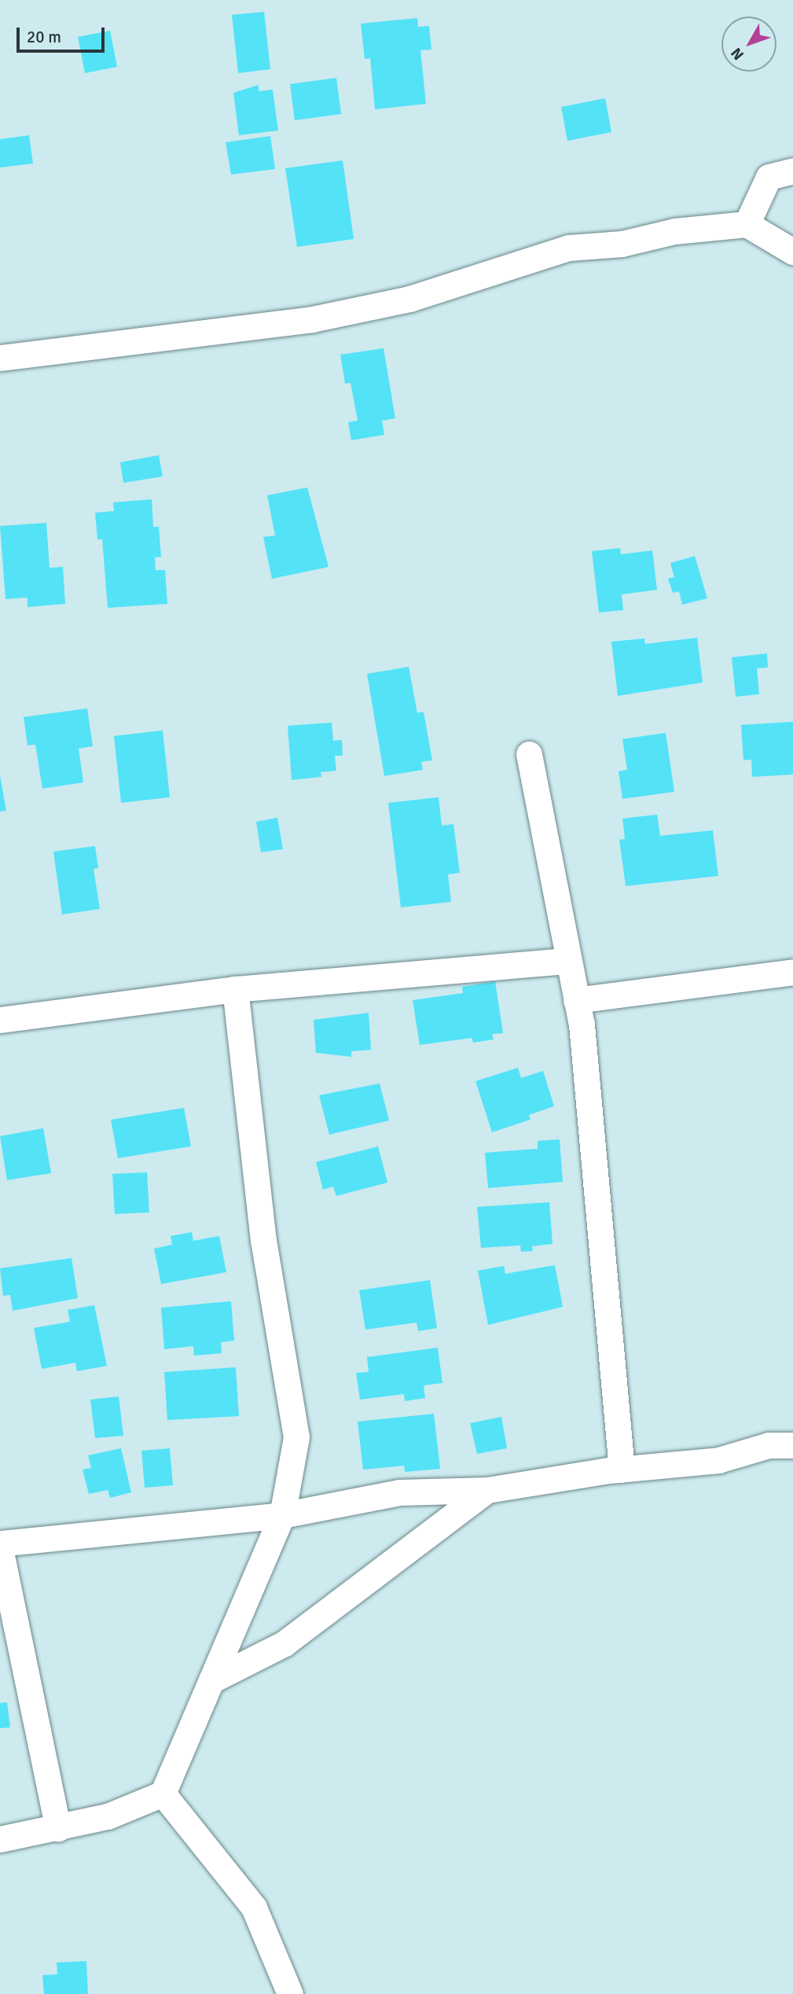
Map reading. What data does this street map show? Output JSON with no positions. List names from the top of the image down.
{
  "scale_bar": "20 m",
  "north": "bottom left"
}
